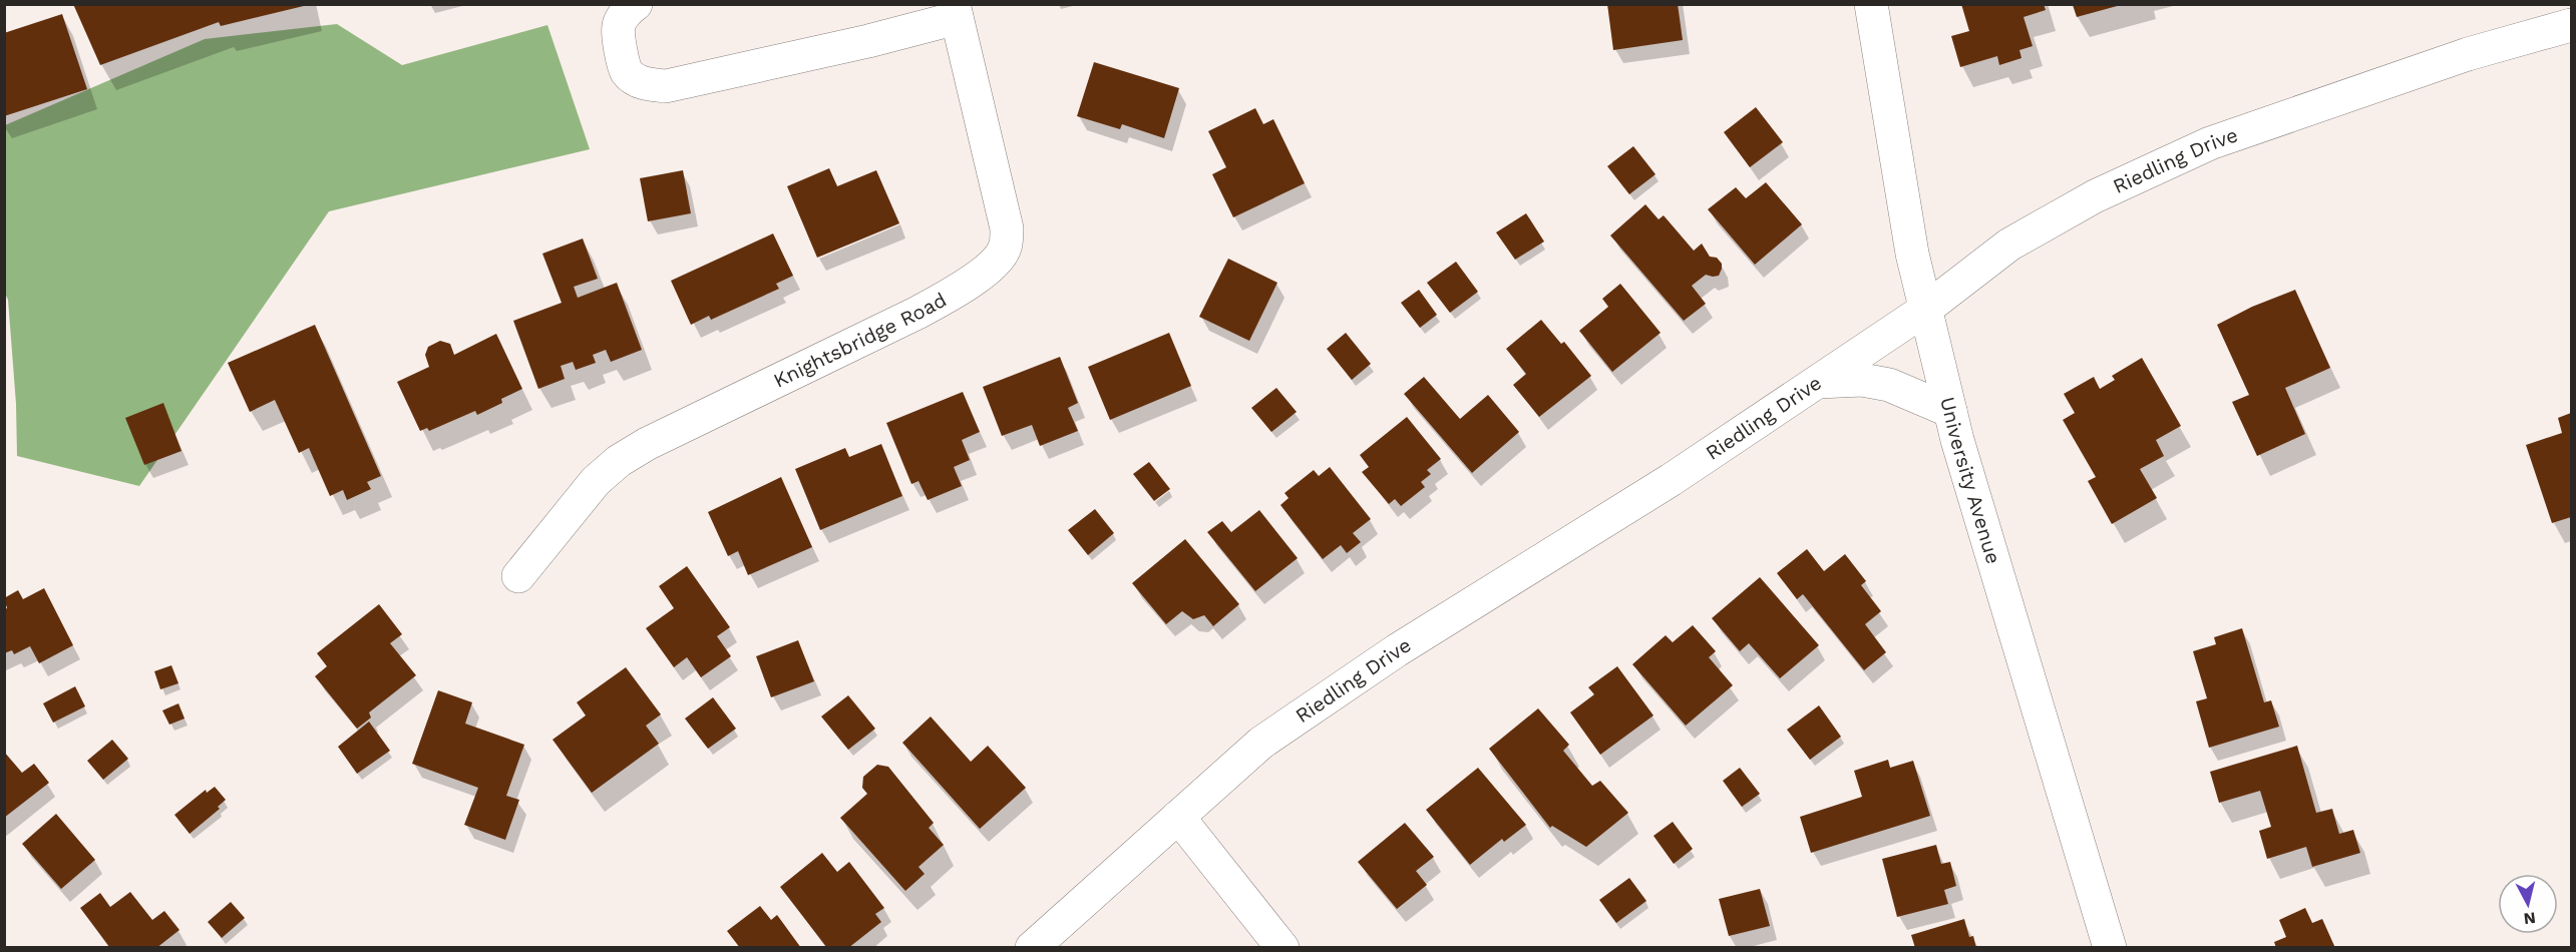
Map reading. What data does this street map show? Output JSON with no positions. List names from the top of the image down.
{
  "streets": {
    "street": ["Riedling Drive", "Knightsbridge Road", "University Avenue"]
  },
  "crossings": [
    ["Riedling Drive", "University Avenue"]
  ],
  "north": "bottom"
}
